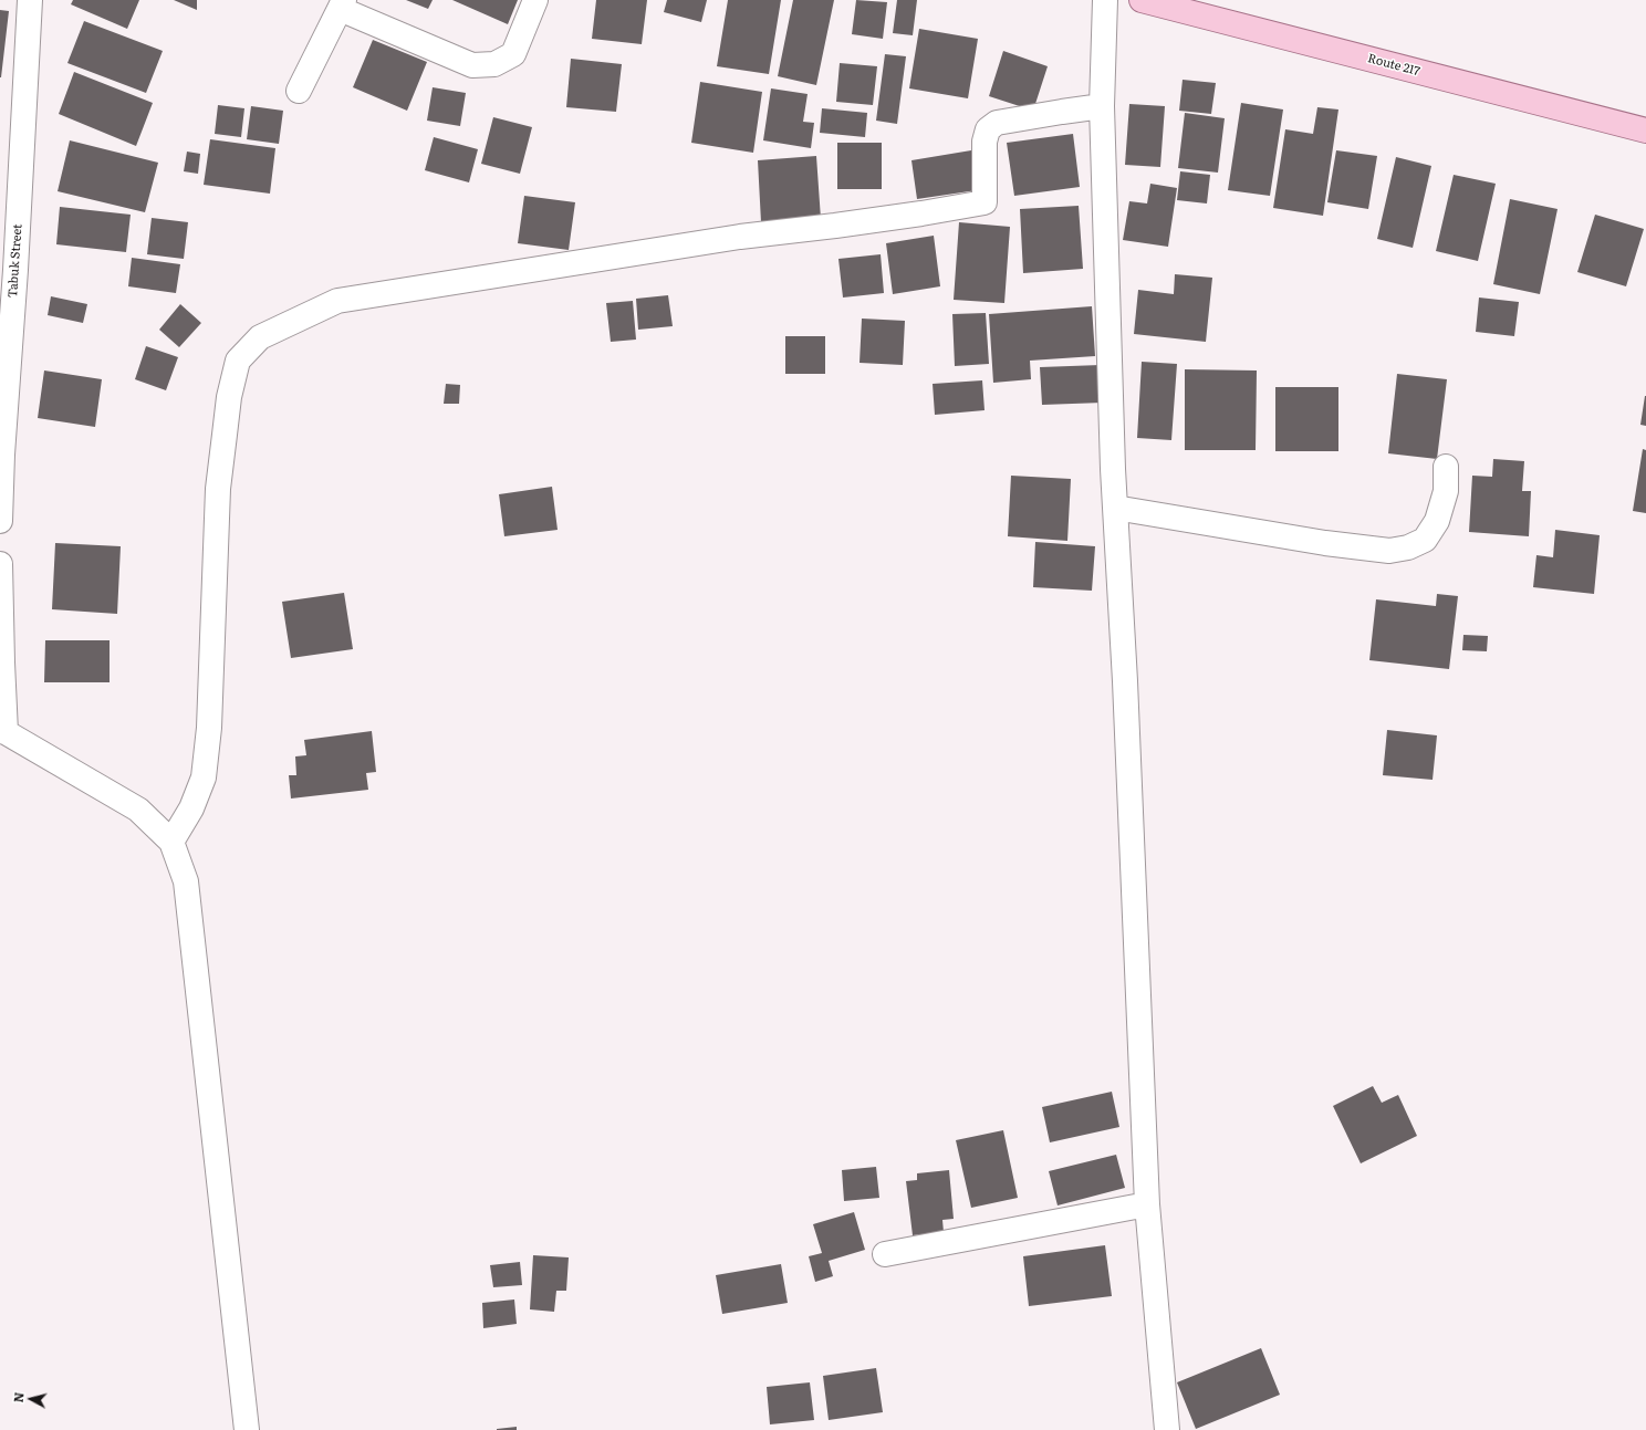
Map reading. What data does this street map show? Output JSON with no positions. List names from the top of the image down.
{
  "streets": {
    "main road": ["Route 217"],
    "street": ["Tabuk Street"]
  },
  "north": "left"
}
